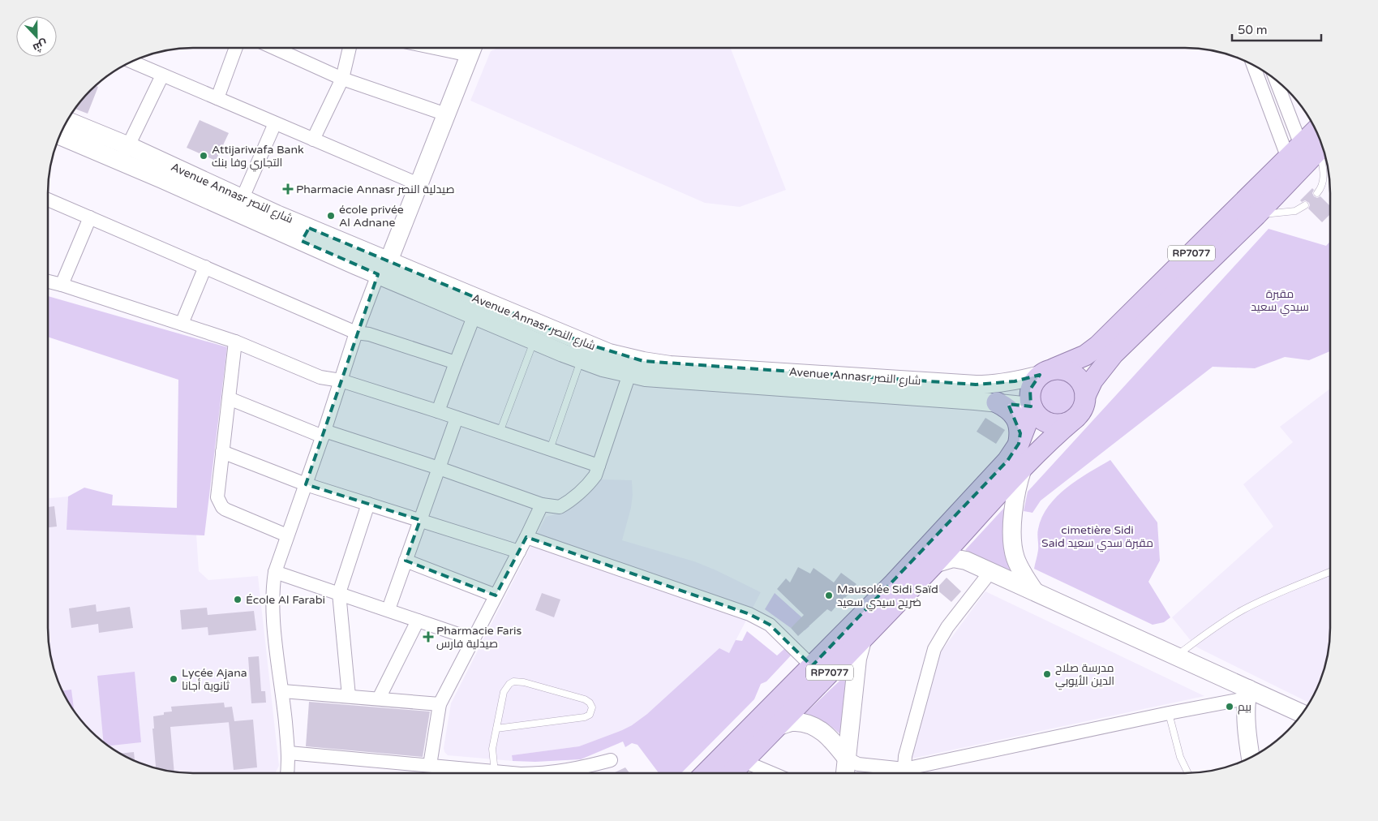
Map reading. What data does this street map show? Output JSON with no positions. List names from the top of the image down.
{
  "streets": {
    "main road": ["Avenue Annasr شارع النصر", "RP7077"]
  },
  "crossings": [
    ["Avenue Annasr شارع النصر", "RP7077"]
  ],
  "parks": ["مقبرة سيدي سعيد", "cimetière Sidi Said مقبرة سدي سعيد"],
  "places": {
    "other": [
      "Attijariwafa Bank التجاري وفا بنك",
      "école privée Al Adnane",
      "Mausolée Sidi Saïd ضريح سيدي سعيد",
      "École Al Farabi",
      "مدرسة صلاح الدين الأيوبي",
      "Lycée Ajana ثانوية أجانا",
      "بيم"
    ],
    "health": ["Pharmacie Annasr صيدلية النصر", "Pharmacie Faris صيدلية فارس"]
  },
  "scale_bar": "50 m",
  "north": "bottom"
}
